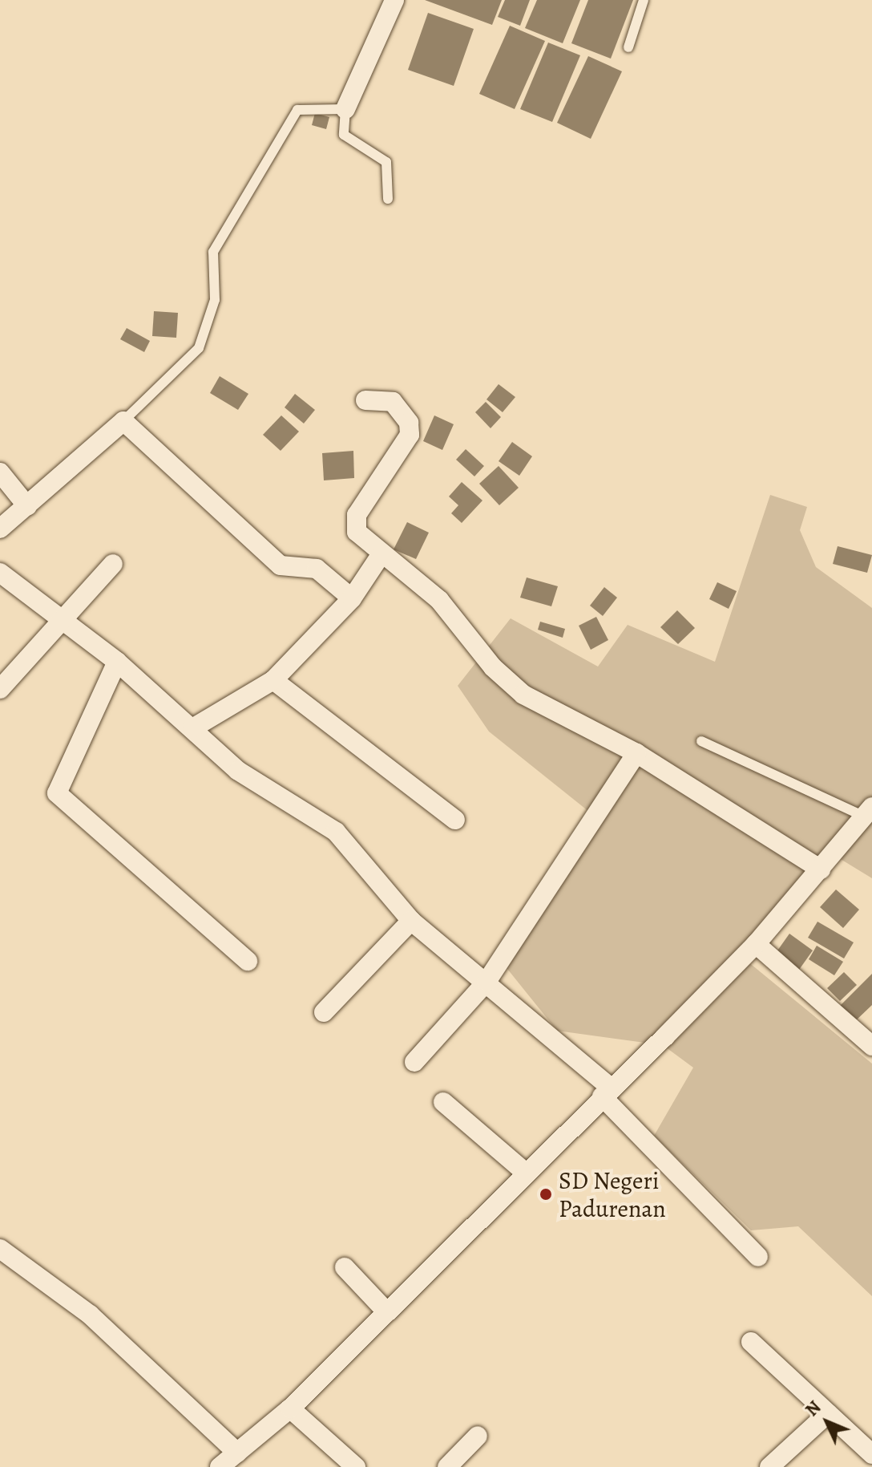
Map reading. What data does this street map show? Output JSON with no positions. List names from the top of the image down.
{
  "places": ["SD Negeri Padurenan"],
  "north": "top left"
}
